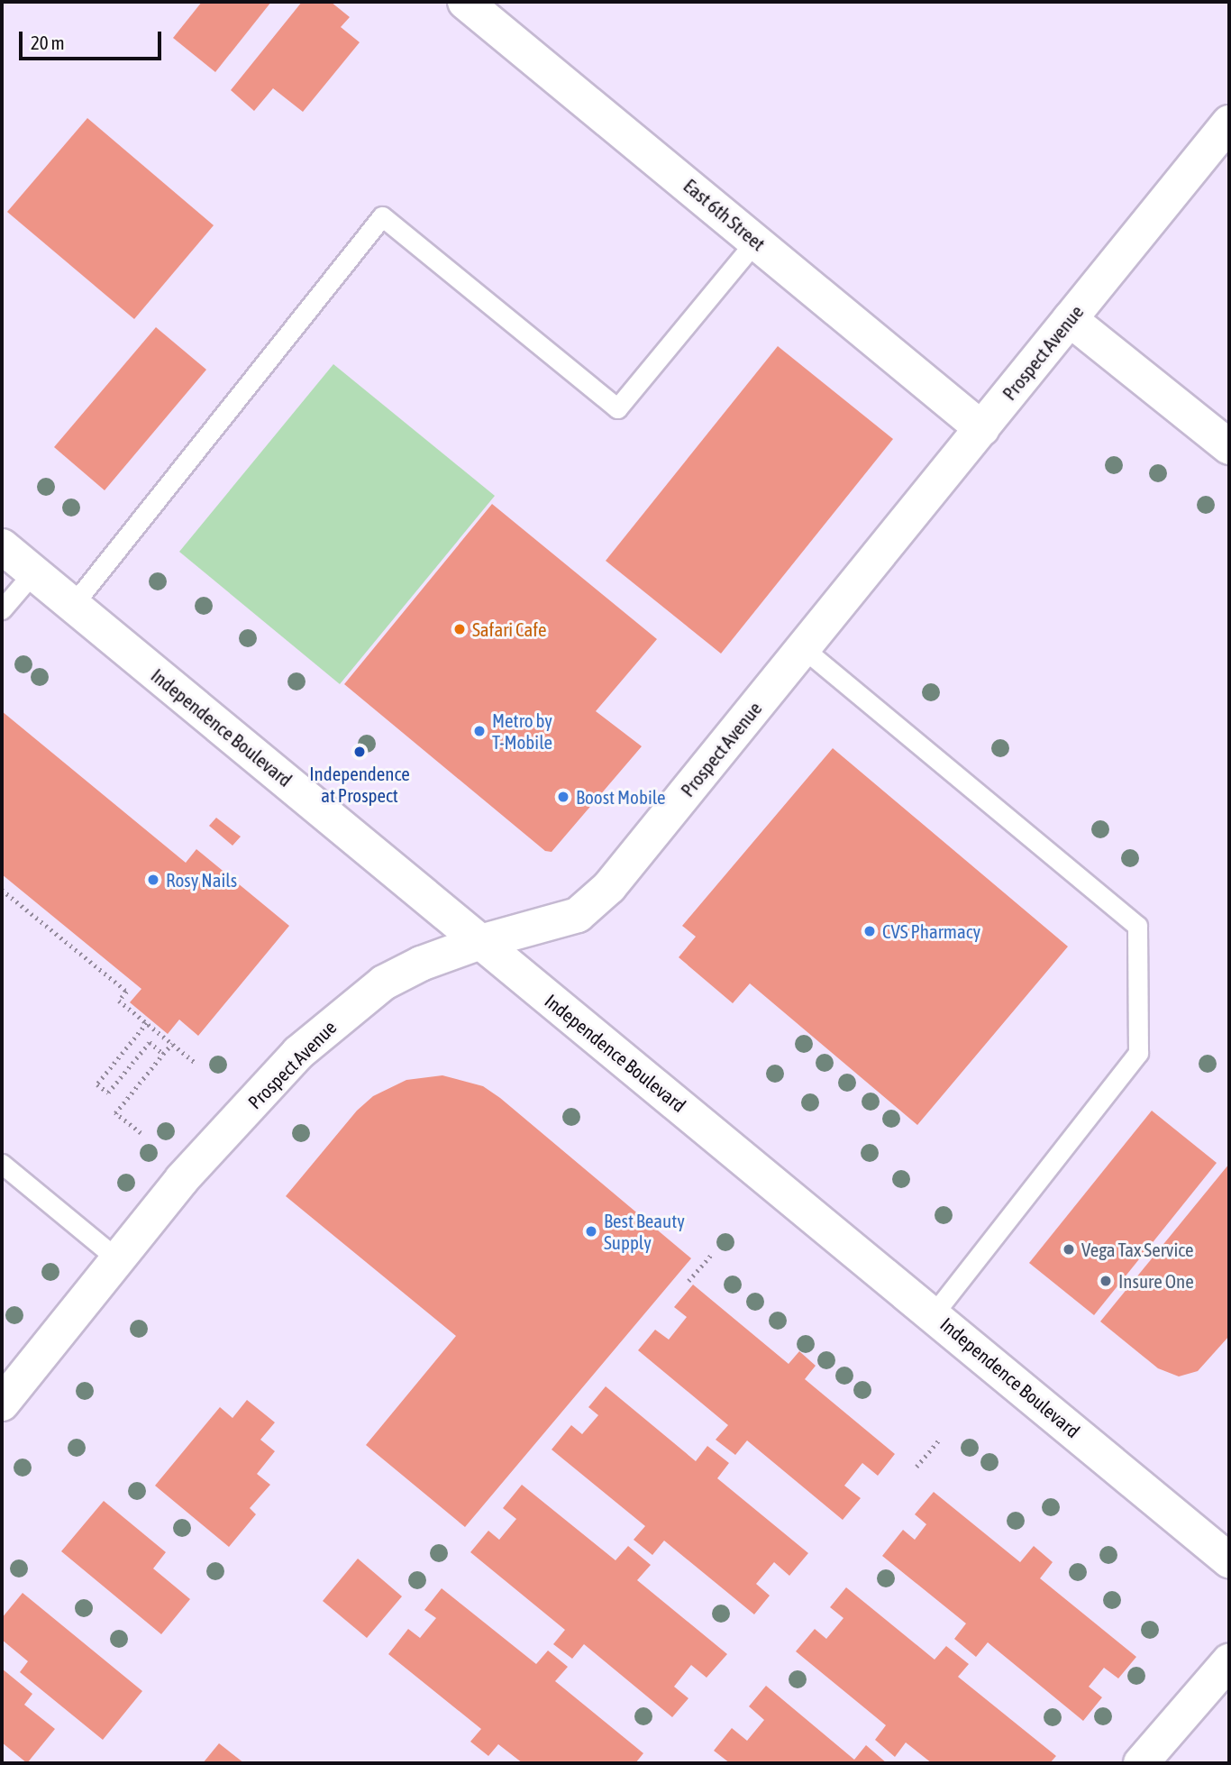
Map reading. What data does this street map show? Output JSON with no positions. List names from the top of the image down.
{
  "streets": {
    "main road": ["East 6th Street", "Prospect Avenue", "Independence Boulevard"]
  },
  "crossings": [
    ["East 6th Street", "Prospect Avenue"],
    ["Prospect Avenue", "Independence Boulevard"]
  ],
  "places": [
    "Safari Cafe",
    "Metro by T-Mobile",
    "Independence at Prospect",
    "Boost Mobile",
    "Rosy Nails",
    "CVS Pharmacy",
    "Best Beauty Supply",
    "Vega Tax Service",
    "Insure One"
  ],
  "scale_bar": "20 m"
}
